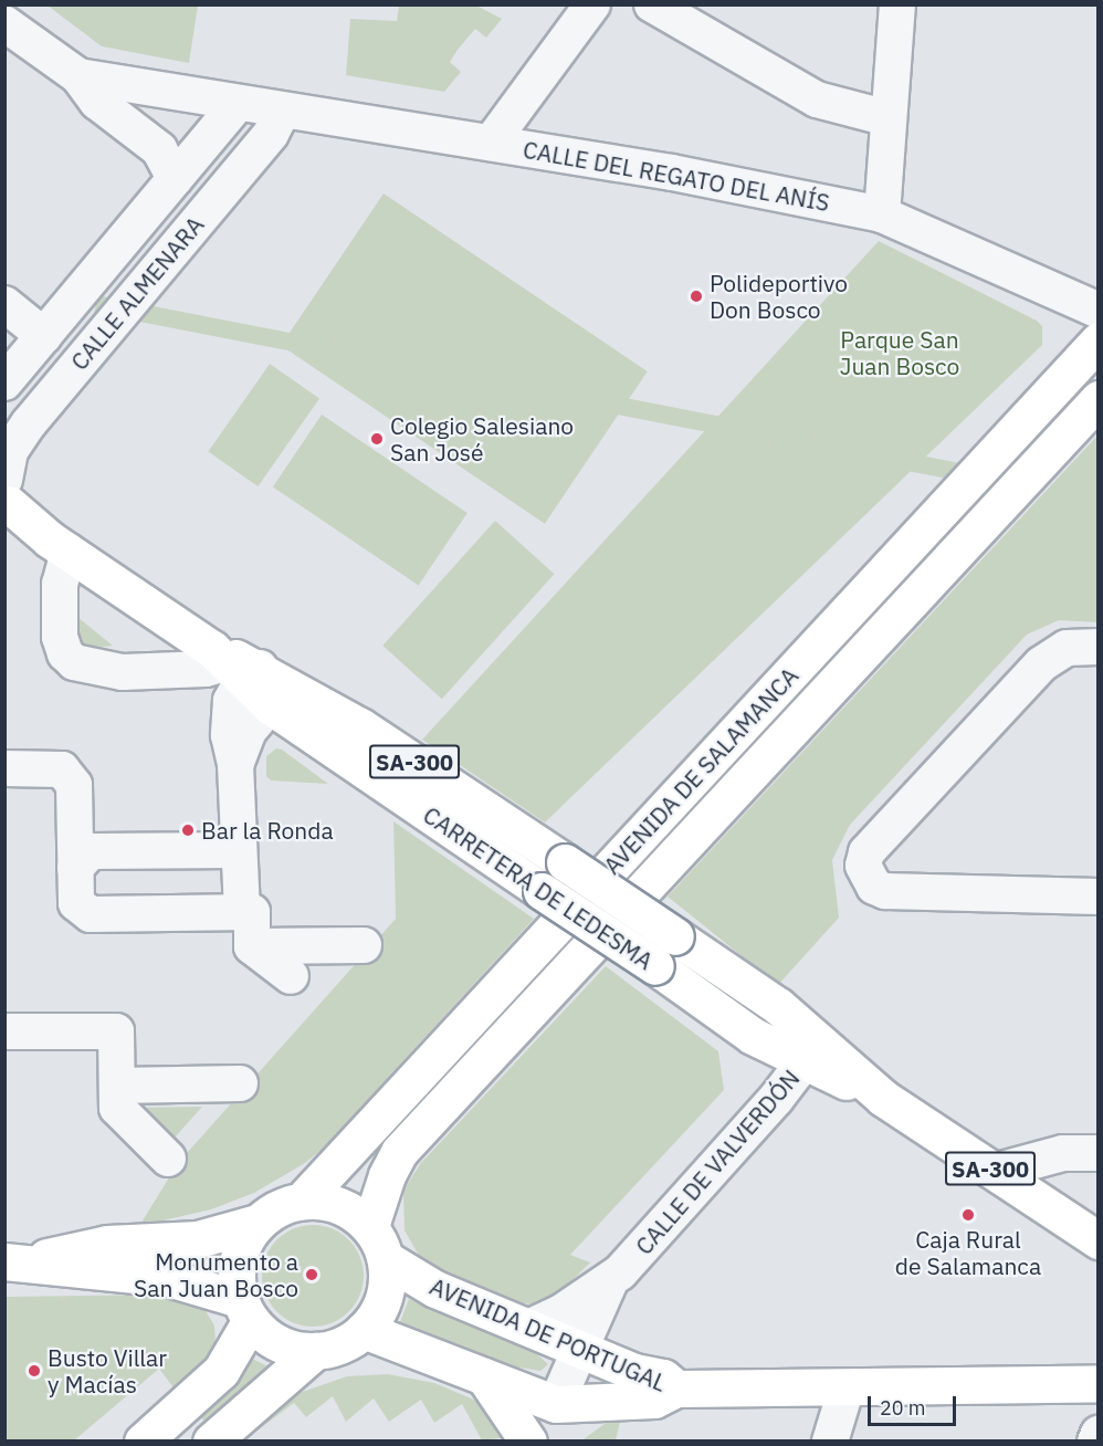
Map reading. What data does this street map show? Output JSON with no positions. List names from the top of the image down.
{
  "streets": {
    "main road": [
      "SA-300",
      "AVENIDA DE SALAMANCA",
      "CARRETERA DE LEDESMA",
      "AVENIDA DE PORTUGAL"
    ],
    "street": ["CALLE DEL REGATO DEL ANÍS", "CALLE ALMENARA", "CALLE DE VALVERDÓN"]
  },
  "crossings": [
    ["CALLE DEL REGATO DEL ANÍS", "CALLE ALMENARA"],
    ["CALLE ALMENARA", "CARRETERA DE LEDESMA"],
    ["AVENIDA DE SALAMANCA", "AVENIDA DE PORTUGAL"],
    ["CARRETERA DE LEDESMA", "CALLE DE VALVERDÓN"],
    ["CALLE DE VALVERDÓN", "AVENIDA DE PORTUGAL"]
  ],
  "parks": ["Parque San Juan Bosco"],
  "places": [
    "Polideportivo Don Bosco",
    "Colegio Salesiano San José",
    "Bar la Ronda",
    "Caja Rural de Salamanca",
    "Monumento a San Juan Bosco",
    "Busto Villar y Macías"
  ],
  "scale_bar": "20 m"
}
